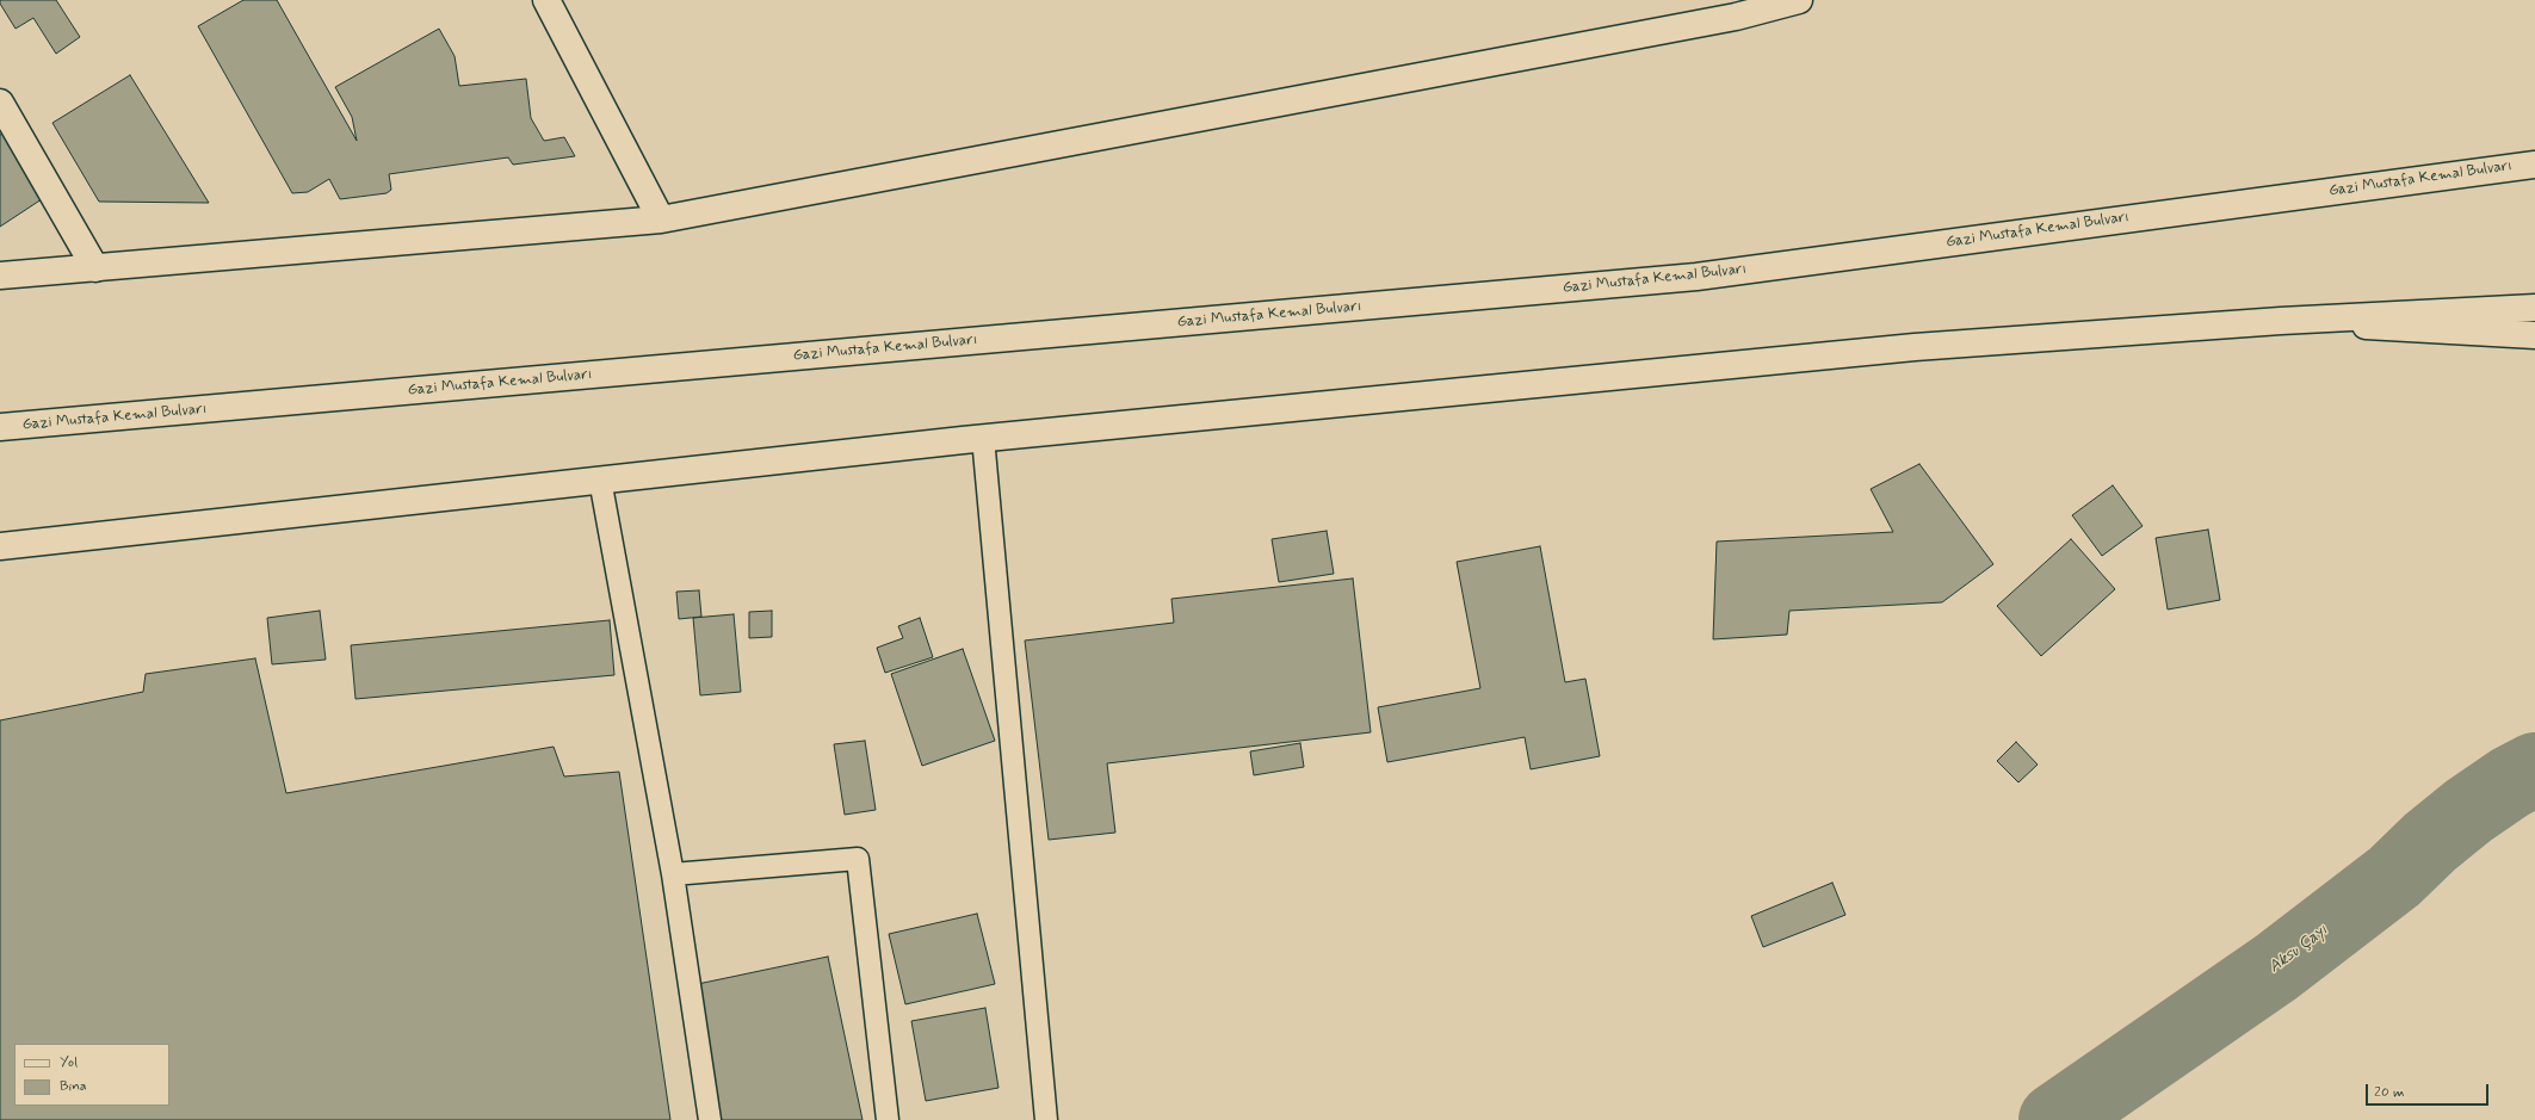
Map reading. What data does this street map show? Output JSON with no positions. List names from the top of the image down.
{
  "streets": {
    "main road": ["Gazi Mustafa Kemal Bulvarı"]
  },
  "water": ["Aksu Çayı"],
  "legend": ["Yol", "Bina"],
  "scale_bar": "20 m"
}
